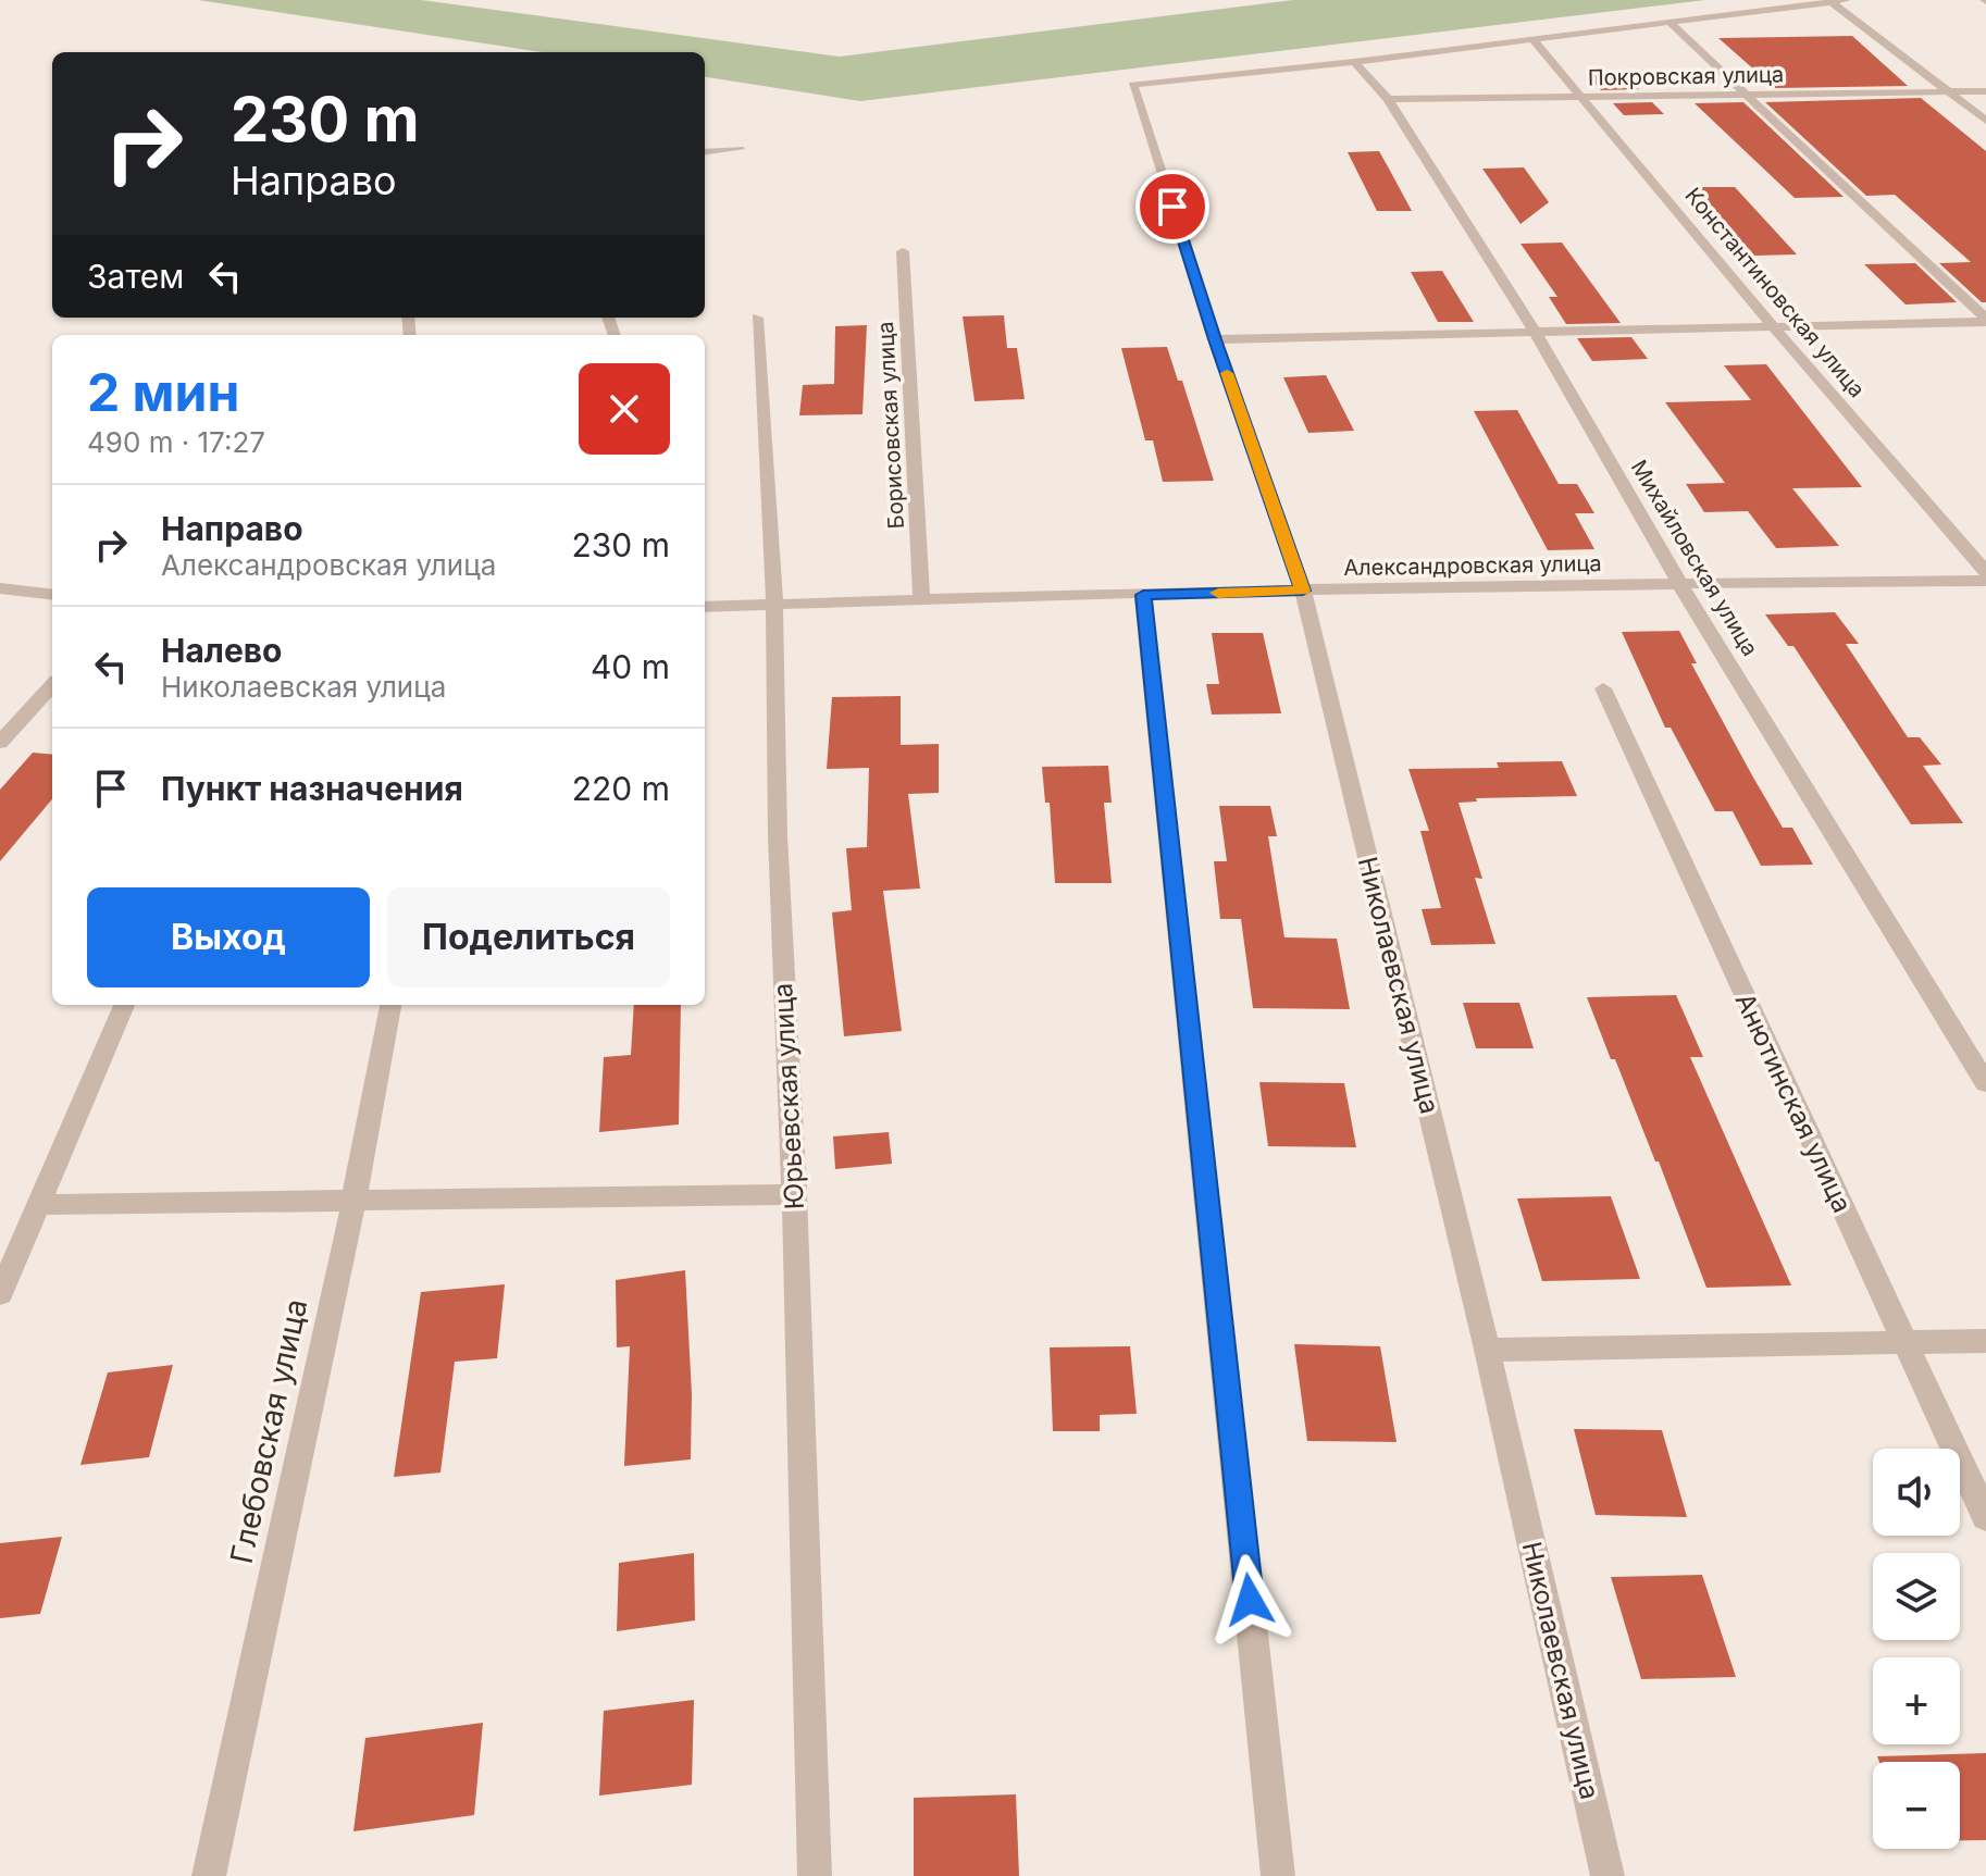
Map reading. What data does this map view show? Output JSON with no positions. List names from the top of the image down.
{
  "streets": {
    "street": [
      "Покровская улица",
      "Константиновская улица",
      "Борисовская улица",
      "Михайловская улица",
      "Александровская улица",
      "Николаевская улица",
      "Юрьевская улица",
      "Анютинская улица",
      "Глебовская улица"
    ]
  },
  "crossings": [
    ["Покровская улица", "Константиновская улица"],
    ["Покровская улица", "Михайловская улица"],
    ["Борисовская улица", "Александровская улица"],
    ["Михайловская улица", "Александровская улица"],
    ["Михайловская улица", "Николаевская улица"],
    ["Александровская улица", "Николаевская улица"],
    ["Александровская улица", "Юрьевская улица"]
  ],
  "page": {
    "turn": ["230 m", "Направо"],
    "then": "Затем",
    "heading": ["2 мин", "490 m · 17:27"],
    "list": [
      {
        "name": "Направо",
        "note": "Александровская улица",
        "value": "230 m"
      },
      {
        "name": "Налево",
        "note": "Николаевская улица",
        "value": "40 m"
      },
      {
        "name": "Пункт назначения",
        "value": "220 m"
      }
    ],
    "buttons": ["Выход", "Поделиться"],
    "map_buttons": ["+", "−"]
  }
}
